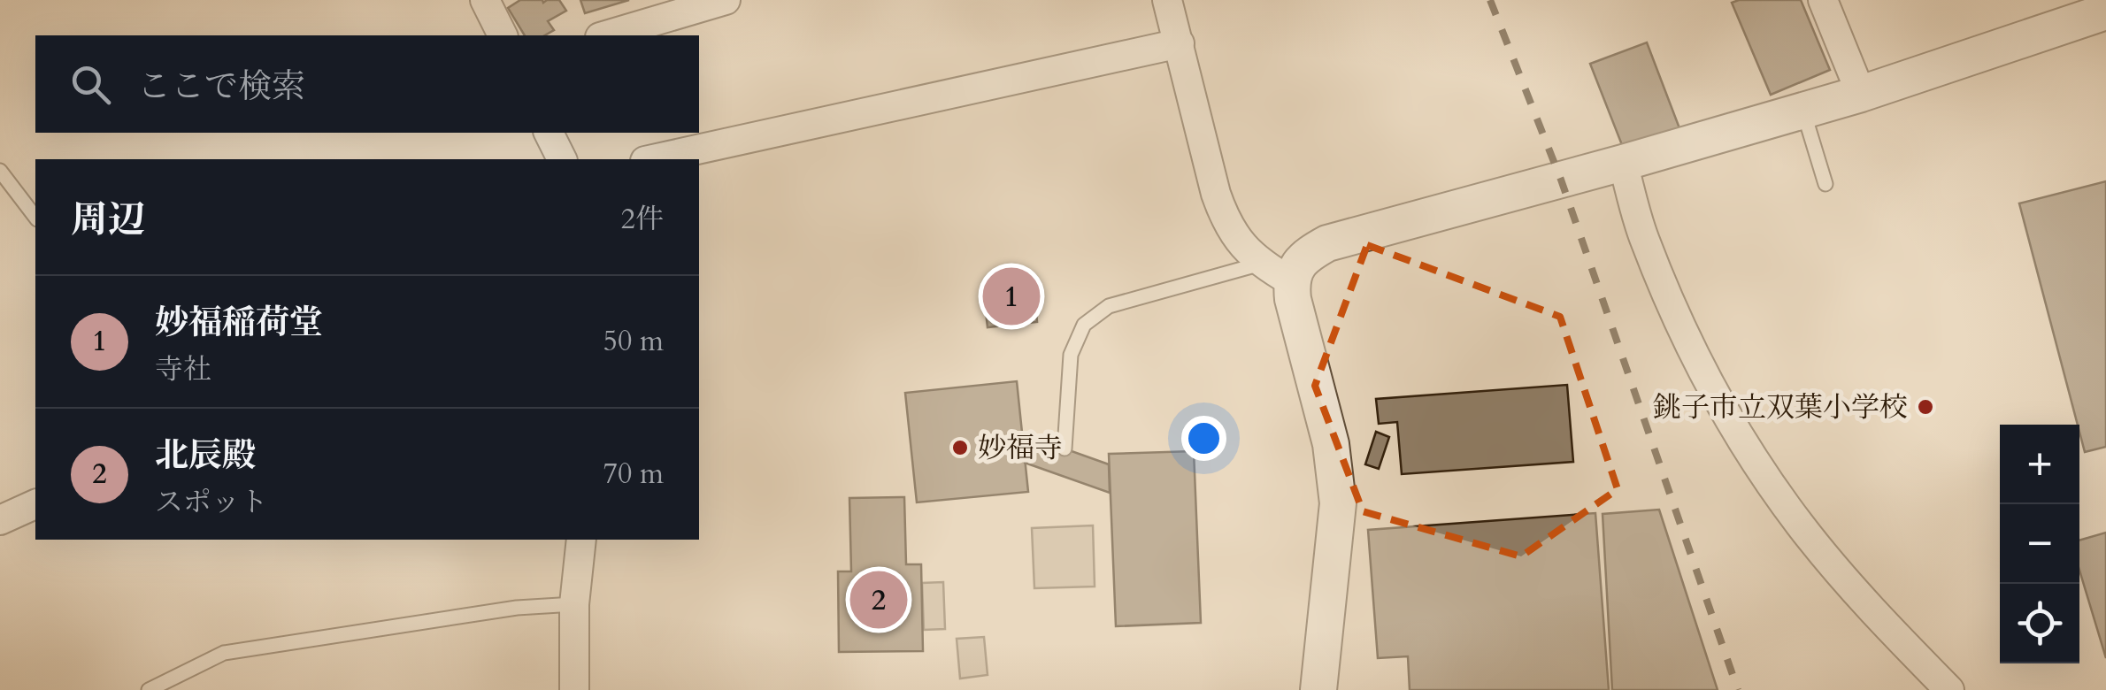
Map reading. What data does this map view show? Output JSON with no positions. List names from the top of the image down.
{
  "places": ["銚子市立双葉小学校", "妙福寺"],
  "page": {
    "search": "ここで検索",
    "heading": ["周辺", "2件"],
    "pins": ["1", "2"],
    "list": [
      {
        "mark": "1",
        "name": "妙福稲荷堂",
        "note": "寺社",
        "value": "50 m"
      },
      {
        "mark": "2",
        "name": "北辰殿",
        "note": "スポット",
        "value": "70 m"
      }
    ],
    "map_buttons": ["+", "−"]
  }
}
